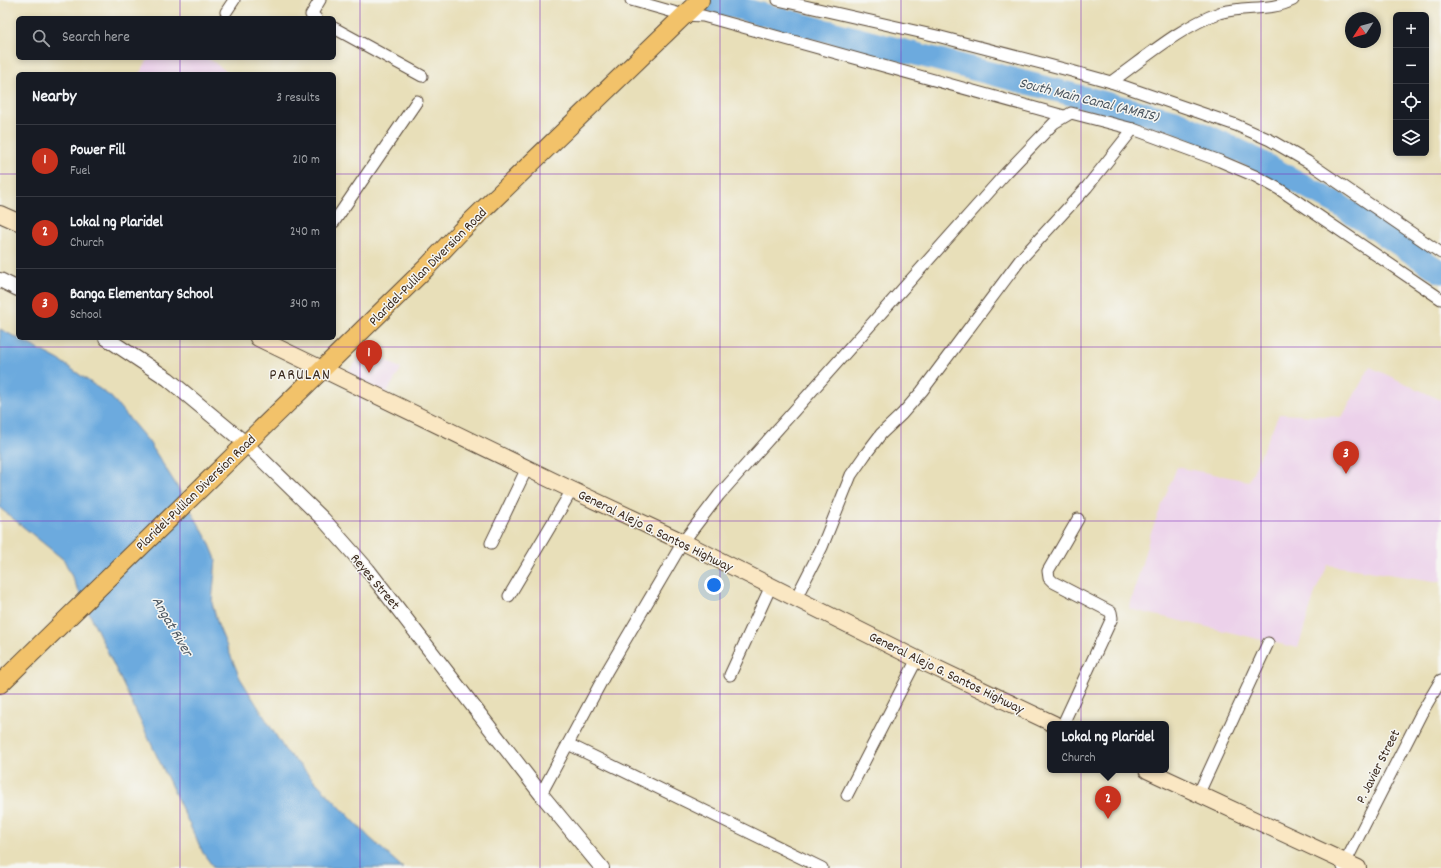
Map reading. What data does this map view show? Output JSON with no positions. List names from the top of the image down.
{
  "streets": {
    "highway": ["Plaridel-Pulilan Diversion Road"],
    "main road": ["General Alejo G. Santos Highway"],
    "street": ["Reyes Street", "P. Javier Street"]
  },
  "crossings": [
    ["Plaridel-Pulilan Diversion Road", "General Alejo G. Santos Highway"],
    ["Plaridel-Pulilan Diversion Road", "Reyes Street"]
  ],
  "districts": ["PARULAN"],
  "water": ["South Main Canal (AMRIS)", "Angat River"],
  "north": "bottom left",
  "page": {
    "map_buttons": ["+", "−"],
    "search": "Search here",
    "heading": ["Nearby", "3 results"],
    "list": [
      {
        "mark": "1",
        "name": "Power Fill",
        "note": "Fuel",
        "value": "210 m"
      },
      {
        "mark": "2",
        "name": "Lokal ng Plaridel",
        "note": "Church",
        "value": "240 m"
      },
      {
        "mark": "3",
        "name": "Banga Elementary School",
        "note": "School",
        "value": "340 m"
      }
    ],
    "pins": ["1", "3", "2"],
    "popup": ["Lokal ng Plaridel", "Church"]
  }
}
